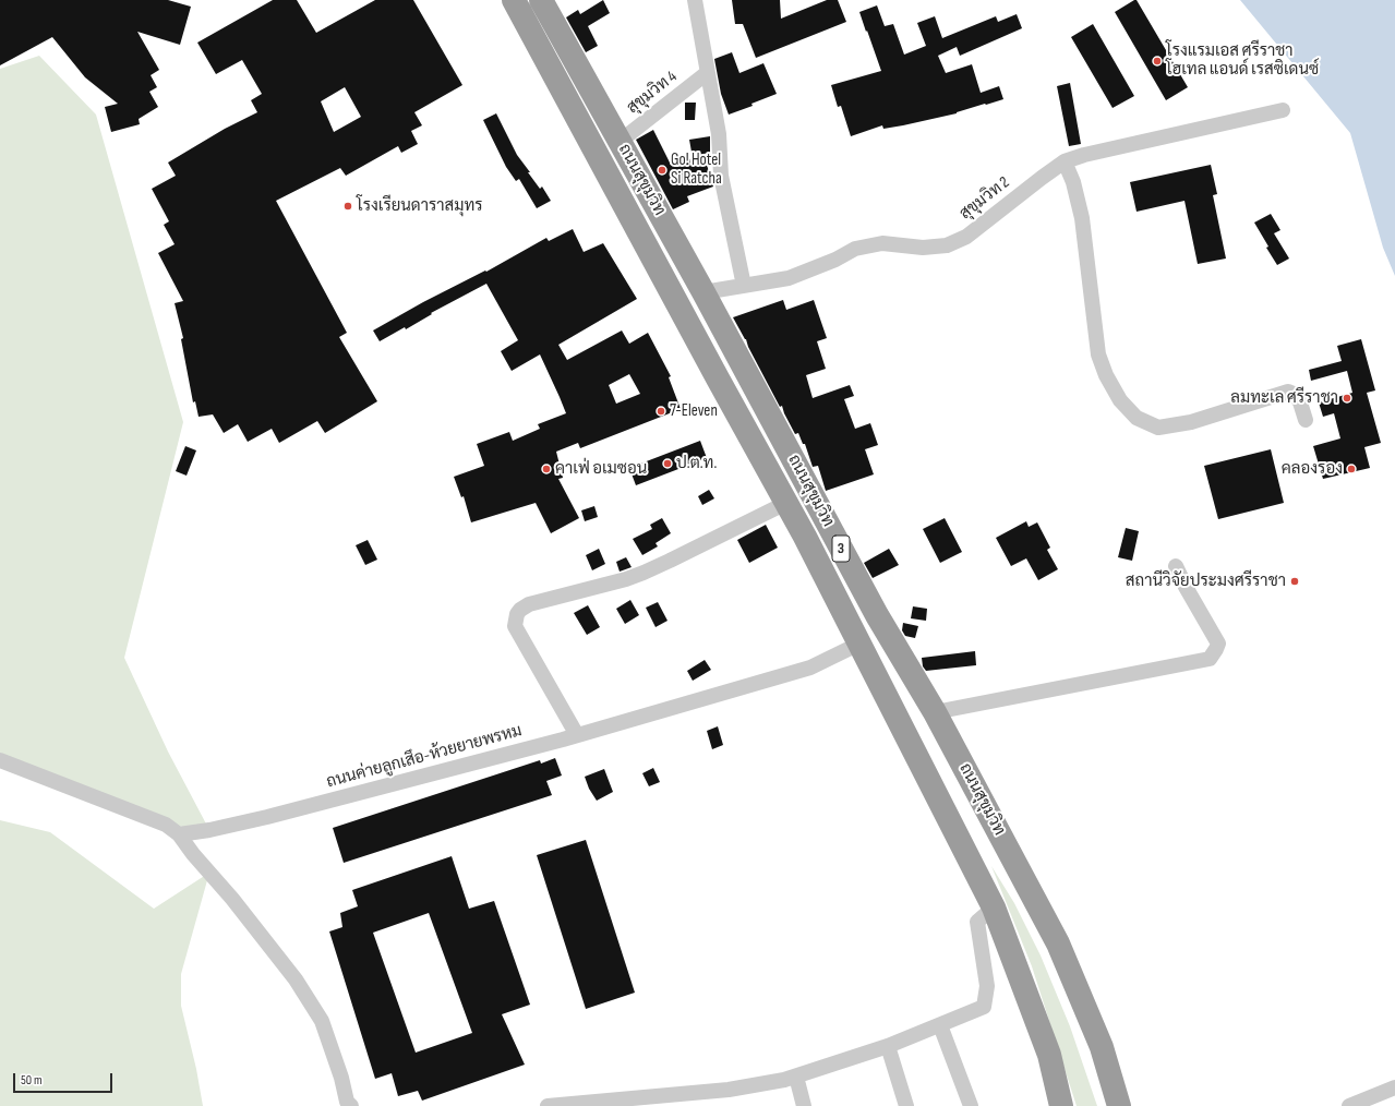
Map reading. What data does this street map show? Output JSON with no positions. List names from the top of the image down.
{
  "streets": {
    "highway": ["ถนนสุขุมวิท", "3"],
    "street": ["สุขุมวิท 4", "สุขุมวิท 2", "ถนนค่ายลูกเสึอ-ห้วยยายพรหม"]
  },
  "crossings": [
    ["สุขุมวิท 4", "ถนนสุขุมวิท"],
    ["ถนนสุขุมวิท", "สุขุมวิท 2"],
    ["ถนนสุขุมวิท", "ถนนค่ายลูกเสึอ-ห้วยยายพรหม"]
  ],
  "places": [
    "โรงแรมเอส ศรีราชา โฮเทล แอนด์ เรสซิเดนซ์",
    "Go! Hotel Si Ratcha",
    "โรงเรียนดาราสมุทร",
    "ลมทะเล ศรีราชา",
    "7-Eleven",
    "ป.ต.ท.",
    "คาเฟ่ อเมซอน",
    "คลองรอง",
    "สถานีวิจัยประมงศรีราชา"
  ],
  "scale_bar": "50 m"
}
